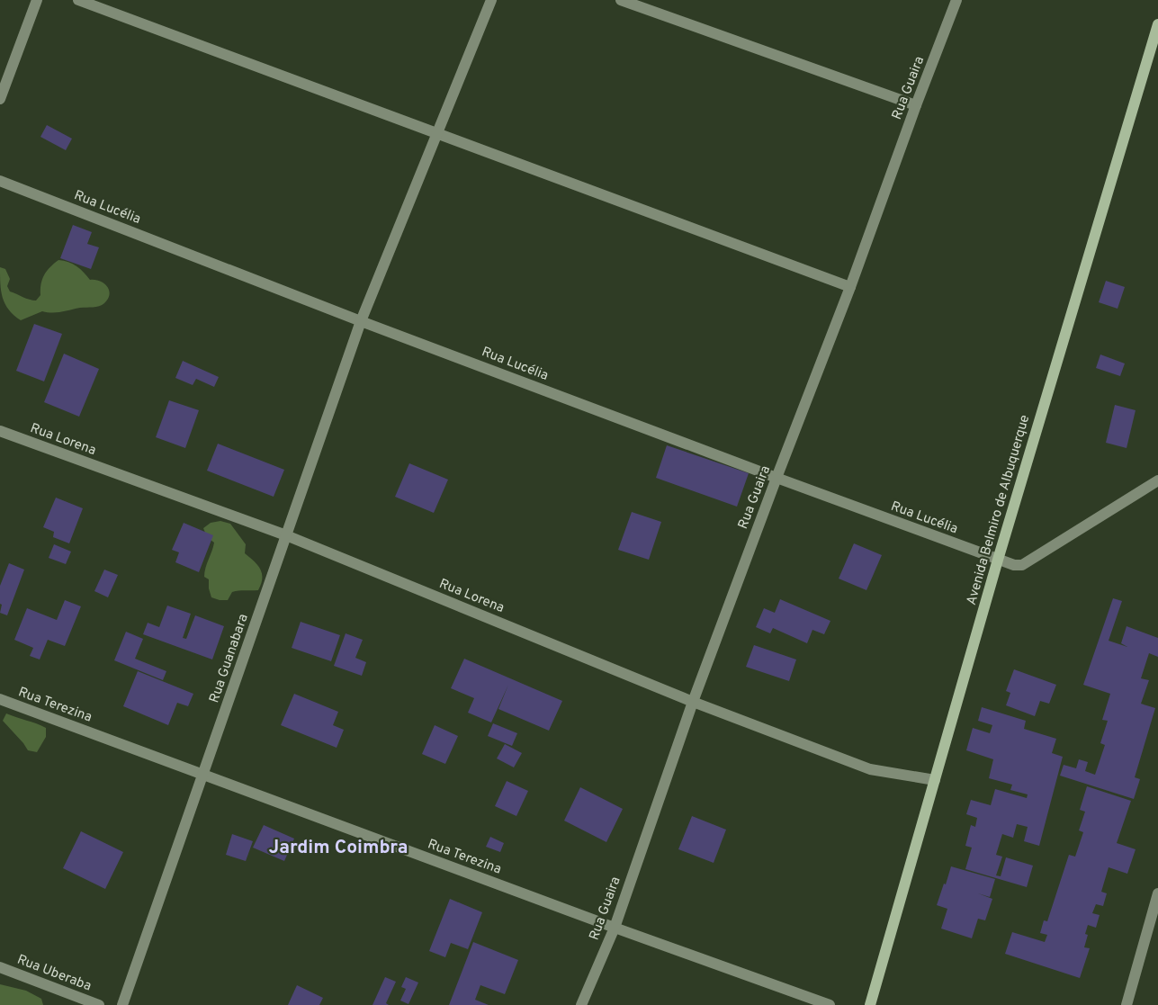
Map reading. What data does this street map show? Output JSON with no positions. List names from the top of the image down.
{
  "streets": {
    "main road": ["Avenida Belmiro de Albuquerque"],
    "street": [
      "Rua Guaira",
      "Rua Lucélia",
      "Rua Lorena",
      "Rua Guanabara",
      "Rua Terezina",
      "Rua Uberaba"
    ]
  },
  "crossings": [
    ["Rua Guaira", "Rua Lucélia"],
    ["Rua Guaira", "Rua Lorena"],
    ["Rua Guaira", "Rua Terezina"],
    ["Rua Lucélia", "Avenida Belmiro de Albuquerque"],
    ["Rua Lucélia", "Rua Guanabara"],
    ["Rua Lorena", "Avenida Belmiro de Albuquerque"],
    ["Rua Lorena", "Rua Guanabara"],
    ["Rua Guanabara", "Rua Terezina"]
  ],
  "districts": ["Jardim Coimbra"]
}
